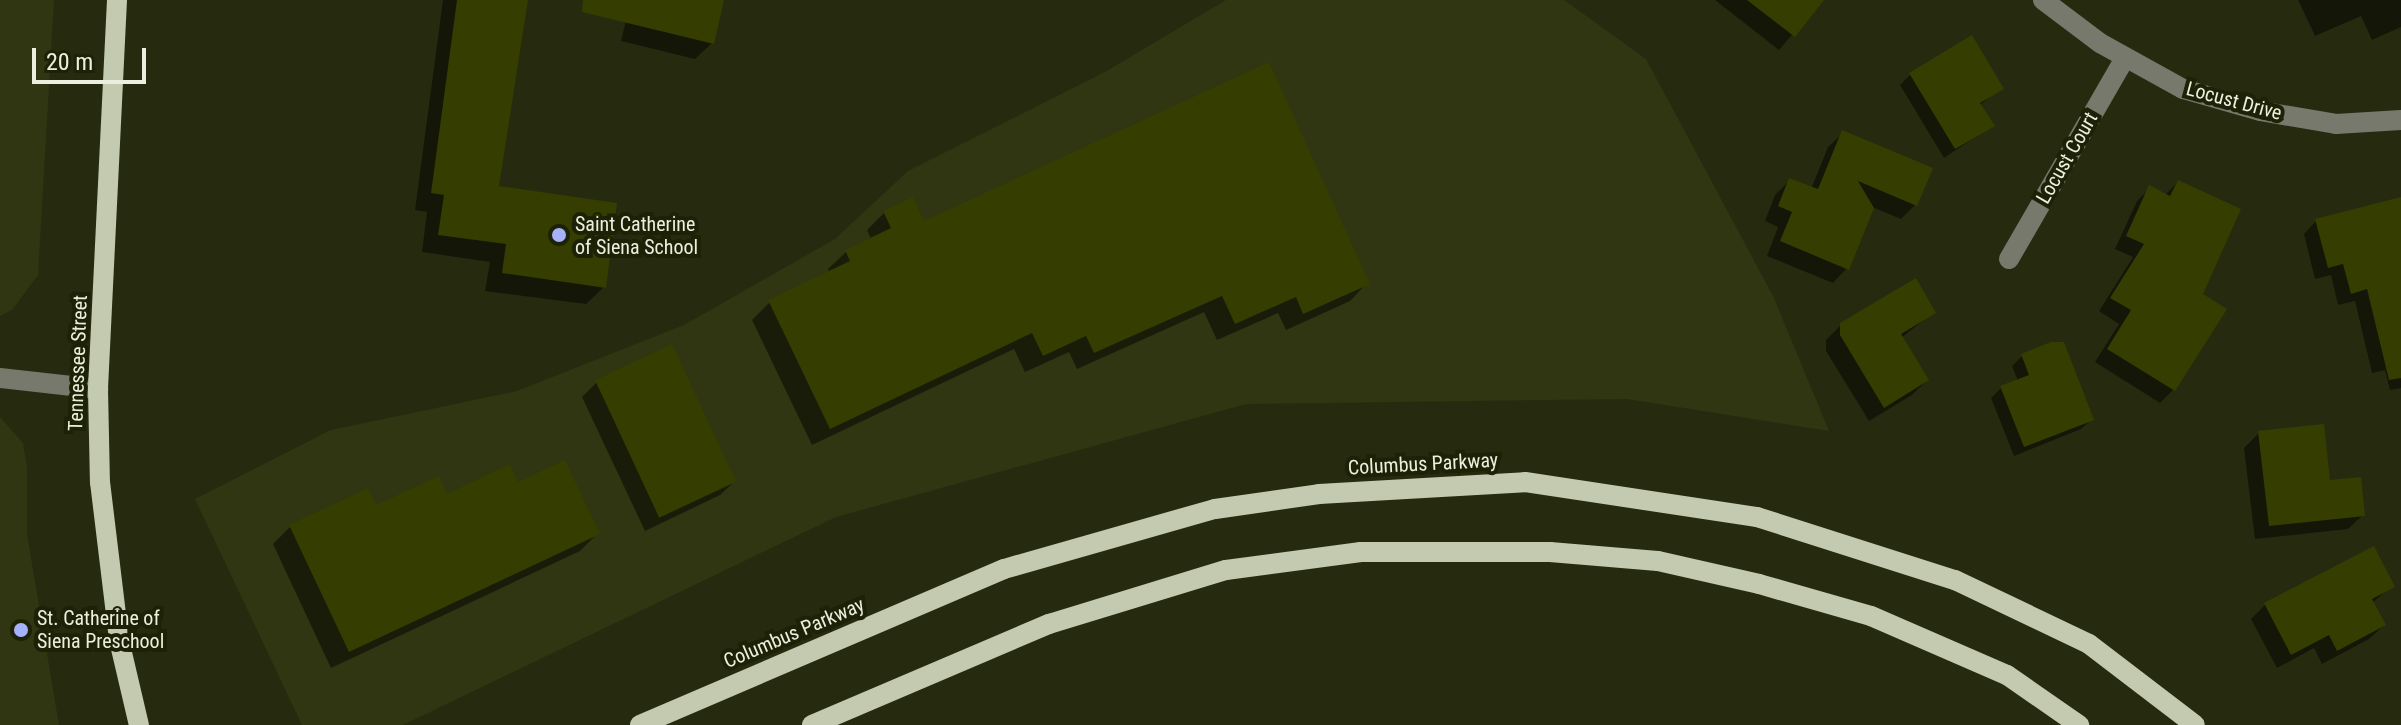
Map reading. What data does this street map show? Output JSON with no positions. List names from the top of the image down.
{
  "streets": {
    "main road": ["Tennessee Street", "Columbus Parkway"],
    "street": ["Locust Drive", "Locust Court"]
  },
  "crossings": [
    ["Locust Drive", "Locust Court"]
  ],
  "places": ["Saint Catherine of Siena School", "St. Catherine of Siena Preschool"],
  "scale_bar": "20 m"
}
